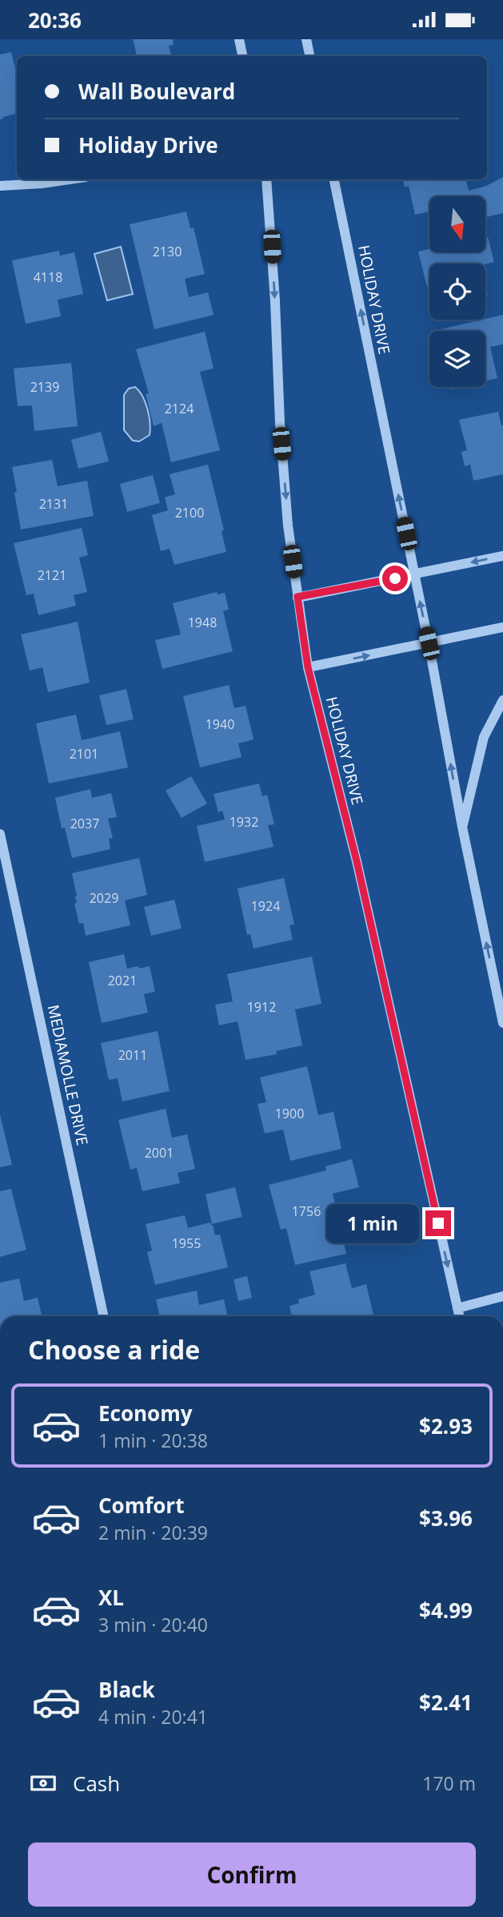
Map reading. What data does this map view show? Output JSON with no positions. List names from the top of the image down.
{
  "streets": {
    "street": ["HOLIDAY DRIVE", "MEDIAMOLLE DRIVE"]
  },
  "house_numbers": [
    "2130",
    "4118",
    "2139",
    "2124",
    "2131",
    "2100",
    "2121",
    "1948",
    "1940",
    "2101",
    "1932",
    "2037",
    "2029",
    "1924",
    "2021",
    "1912",
    "2011",
    "1900",
    "2001",
    "1756",
    "1955"
  ],
  "north": "bottom",
  "page": {
    "status": "20:36",
    "banner": ["Wall Boulevard", "Holiday Drive"],
    "bubble": "1 min",
    "heading": "Choose a ride",
    "list": [
      {
        "name": "Economy",
        "note": "1 min · 20:38",
        "value": "$2.93"
      },
      {
        "name": "Comfort",
        "note": "2 min · 20:39",
        "value": "$3.96"
      },
      {
        "name": "XL",
        "note": "3 min · 20:40",
        "value": "$4.99"
      },
      {
        "name": "Black",
        "note": "4 min · 20:41",
        "value": "$2.41"
      }
    ],
    "pay": ["Cash", "170 m"],
    "buttons": "Confirm"
  }
}
